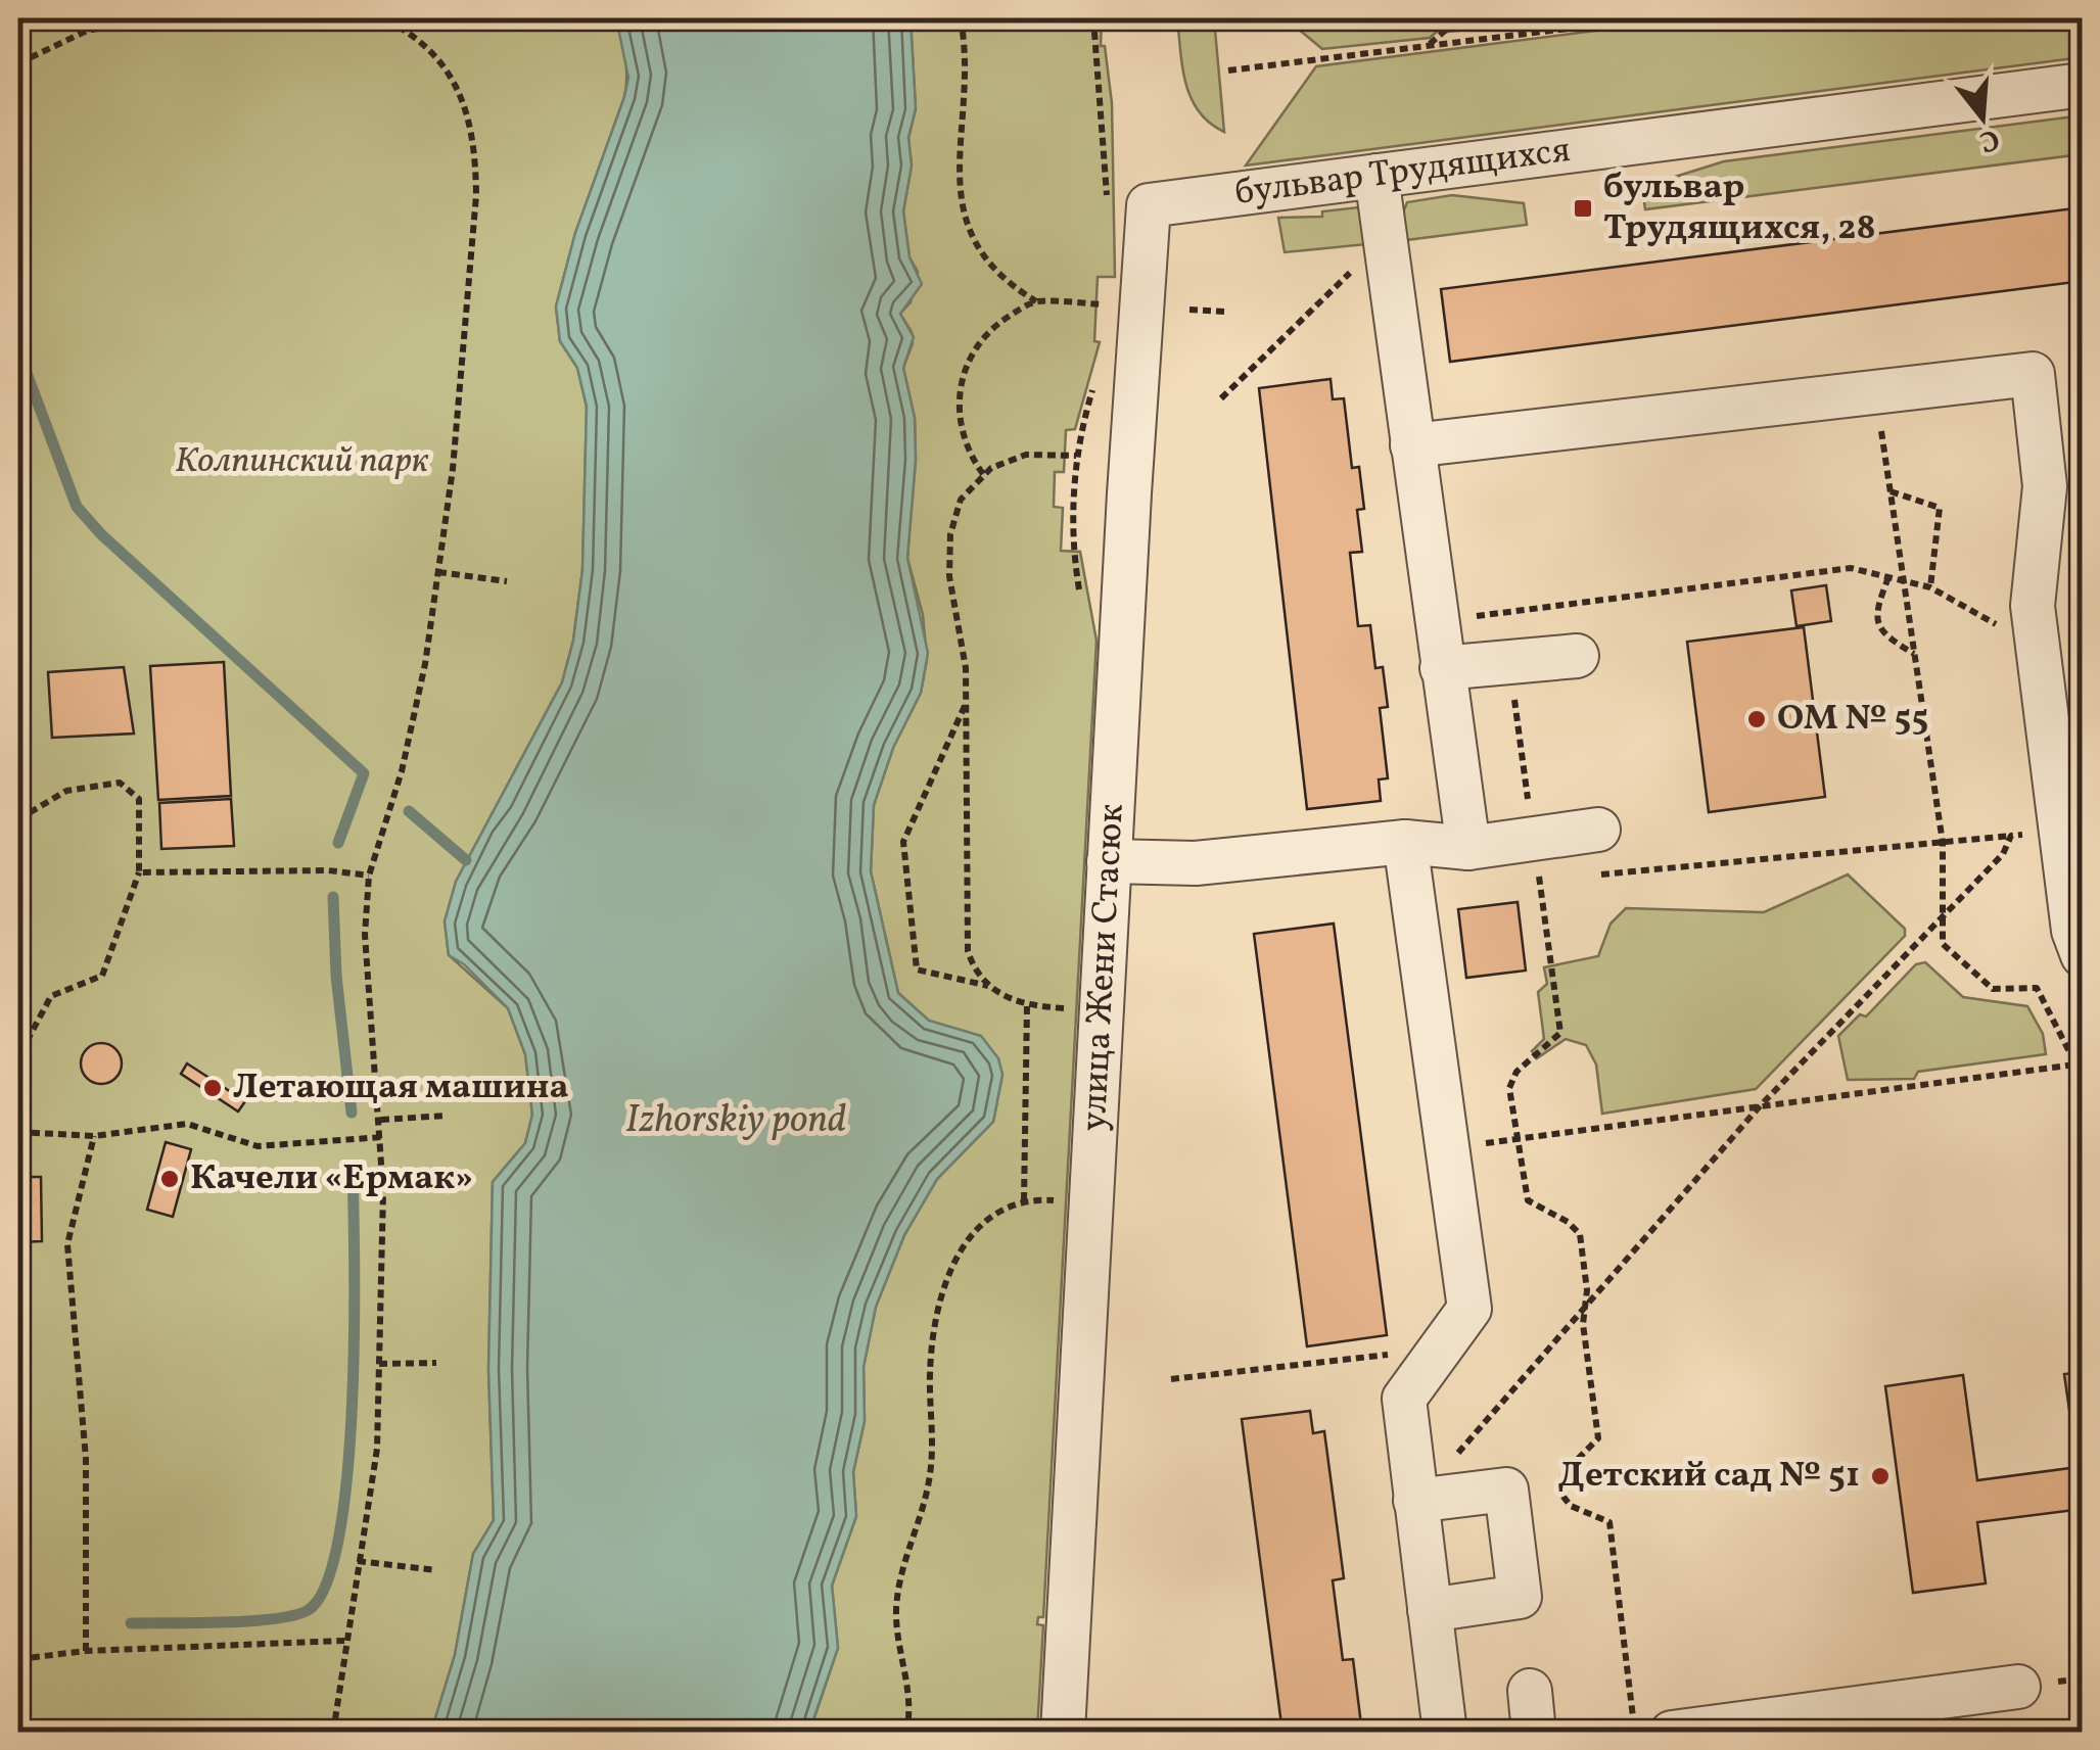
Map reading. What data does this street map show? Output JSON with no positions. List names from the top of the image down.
{
  "streets": {
    "street": ["бульвар Трудящихся", "улица Жени Стасюк"]
  },
  "crossings": [
    ["бульвар Трудящихся", "улица Жени Стасюк"]
  ],
  "water": ["Izhorskiy pond"],
  "parks": ["Колпинский парк"],
  "places": {
    "transit": ["бульвар Трудящихся, 28"],
    "other": [
      "ОМ № 55",
      "Летающая машина",
      "Качели «Ермак»",
      "Детский сад № 51"
    ]
  },
  "north": "bottom"
}
